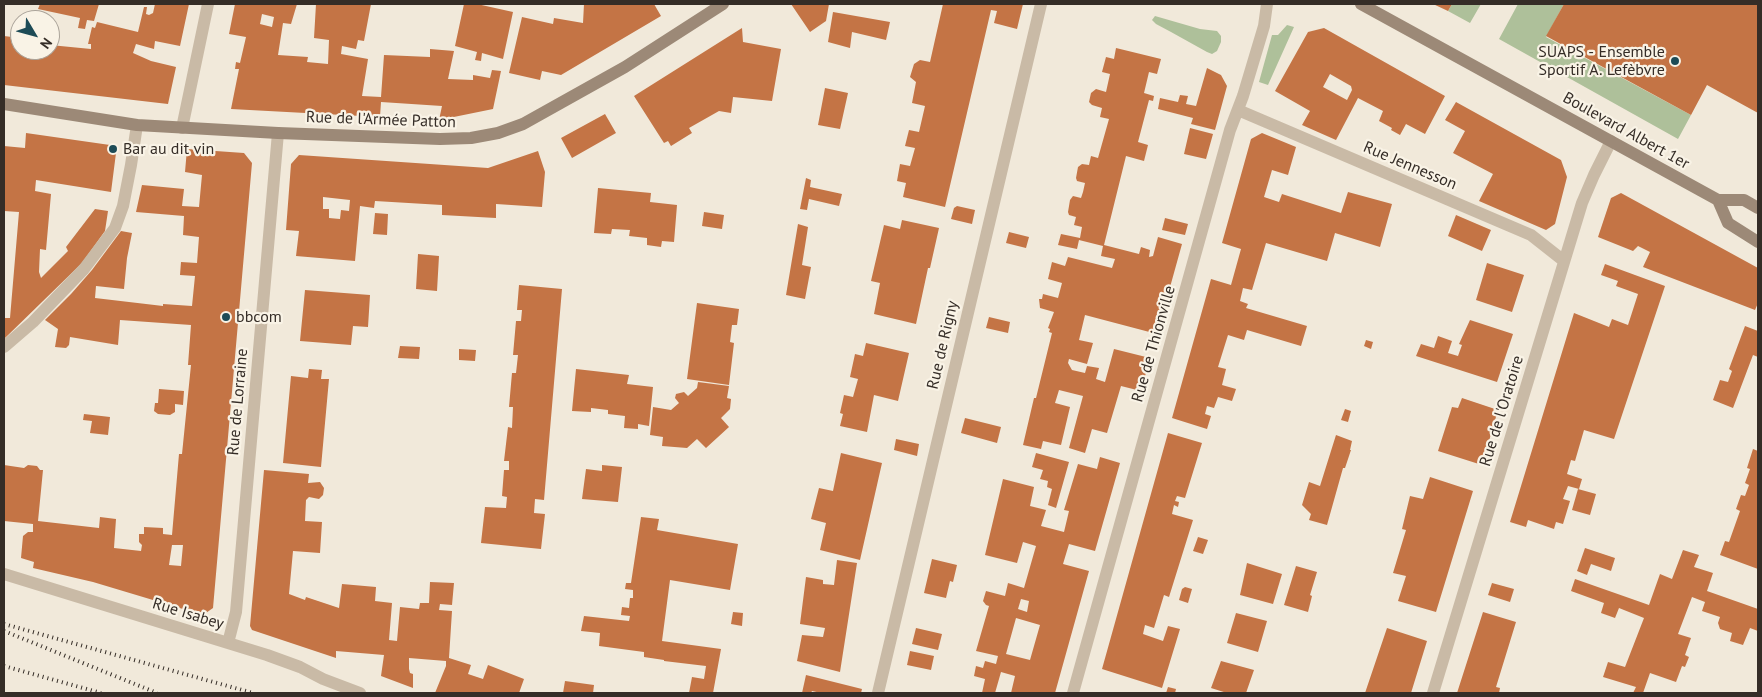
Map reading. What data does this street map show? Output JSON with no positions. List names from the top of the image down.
{
  "streets": {
    "main road": ["Rue de l'Armée Patton", "Boulevard Albert 1er"],
    "street": [
      "Rue Jennesson",
      "Rue de Thionville",
      "Rue de Rigny",
      "Rue de Lorraine",
      "Rue de l'Oratoire",
      "Rue Isabey"
    ]
  },
  "crossings": [
    ["Rue de l'Armée Patton", "Rue de Lorraine"],
    ["Boulevard Albert 1er", "Rue de l'Oratoire"],
    ["Rue Jennesson", "Rue de Thionville"],
    ["Rue Jennesson", "Rue de l'Oratoire"],
    ["Rue de Lorraine", "Rue Isabey"]
  ],
  "places": ["SUAPS - Ensemble Sportif A. Lefèbvre", "Bar au dit vin", "bbcom"],
  "north": "bottom right"
}
